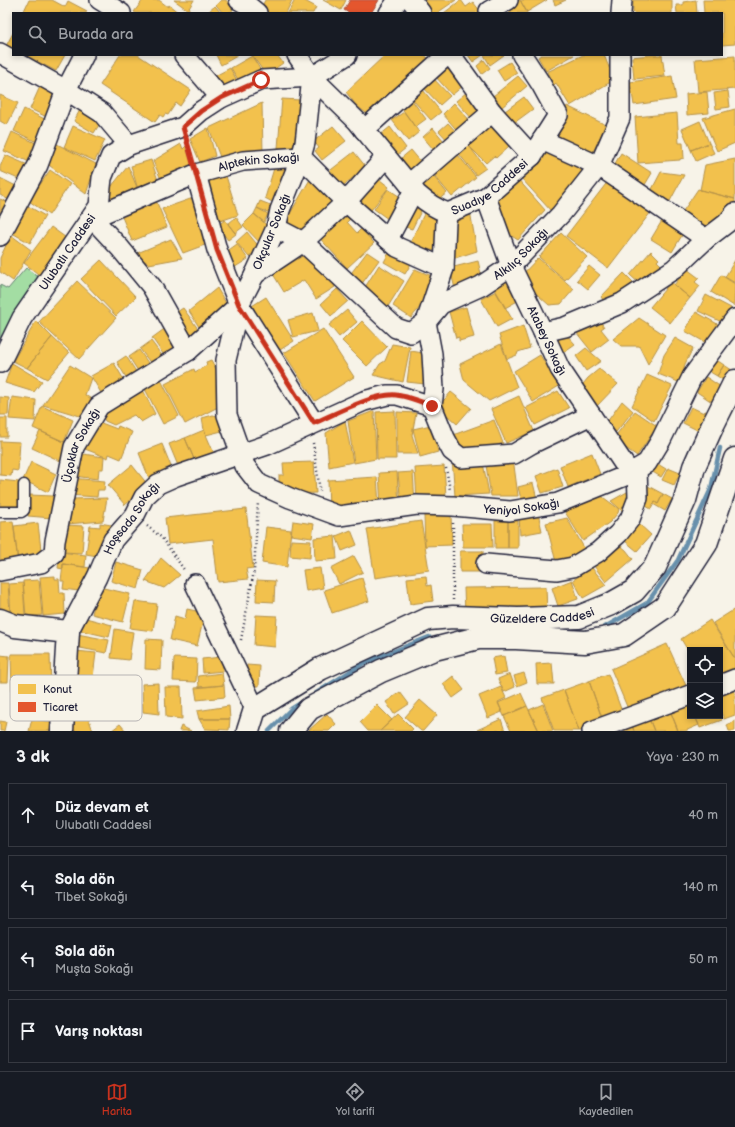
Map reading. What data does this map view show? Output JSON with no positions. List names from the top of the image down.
{
  "streets": {
    "main road": ["Güzeldere Caddesi"],
    "street": [
      "Alptekin Sokağı",
      "Suadıye Caddesi",
      "Okçular Sokağı",
      "Ulubatlı Caddesi",
      "Alkılıç Sokağı",
      "Atabey Sokağı",
      "Üçoklar Sokağı",
      "Yeniyol Sokağı",
      "Hoşsada Sokağı"
    ]
  },
  "crossings": [
    ["Alptekin Sokağı", "Okçular Sokağı"],
    ["Alptekin Sokağı", "Ulubatlı Caddesi"],
    ["Suadıye Caddesi", "Okçular Sokağı"],
    ["Suadıye Caddesi", "Ulubatlı Caddesi"],
    ["Suadıye Caddesi", "Atabey Sokağı"],
    ["Okçular Sokağı", "Ulubatlı Caddesi"],
    ["Okçular Sokağı", "Üçoklar Sokağı"],
    ["Okçular Sokağı", "Yeniyol Sokağı"],
    ["Okçular Sokağı", "Hoşsada Sokağı"],
    ["Alkılıç Sokağı", "Atabey Sokağı"],
    ["Atabey Sokağı", "Yeniyol Sokağı"],
    ["Yeniyol Sokağı", "Hoşsada Sokağı"]
  ],
  "legend": ["Konut", "Ticaret"],
  "page": {
    "search": "Burada ara",
    "heading": ["3 dk", "Yaya · 230 m"],
    "list": [
      ["Düz devam et", "Ulubatlı Caddesi", "40 m"],
      ["Sola dön", "Tibet Sokağı", "140 m"],
      ["Sola dön", "Muşta Sokağı", "50 m"],
      "Varış noktası"
    ],
    "nav": ["Harita", "Yol tarifi", "Kaydedilen"]
  }
}
